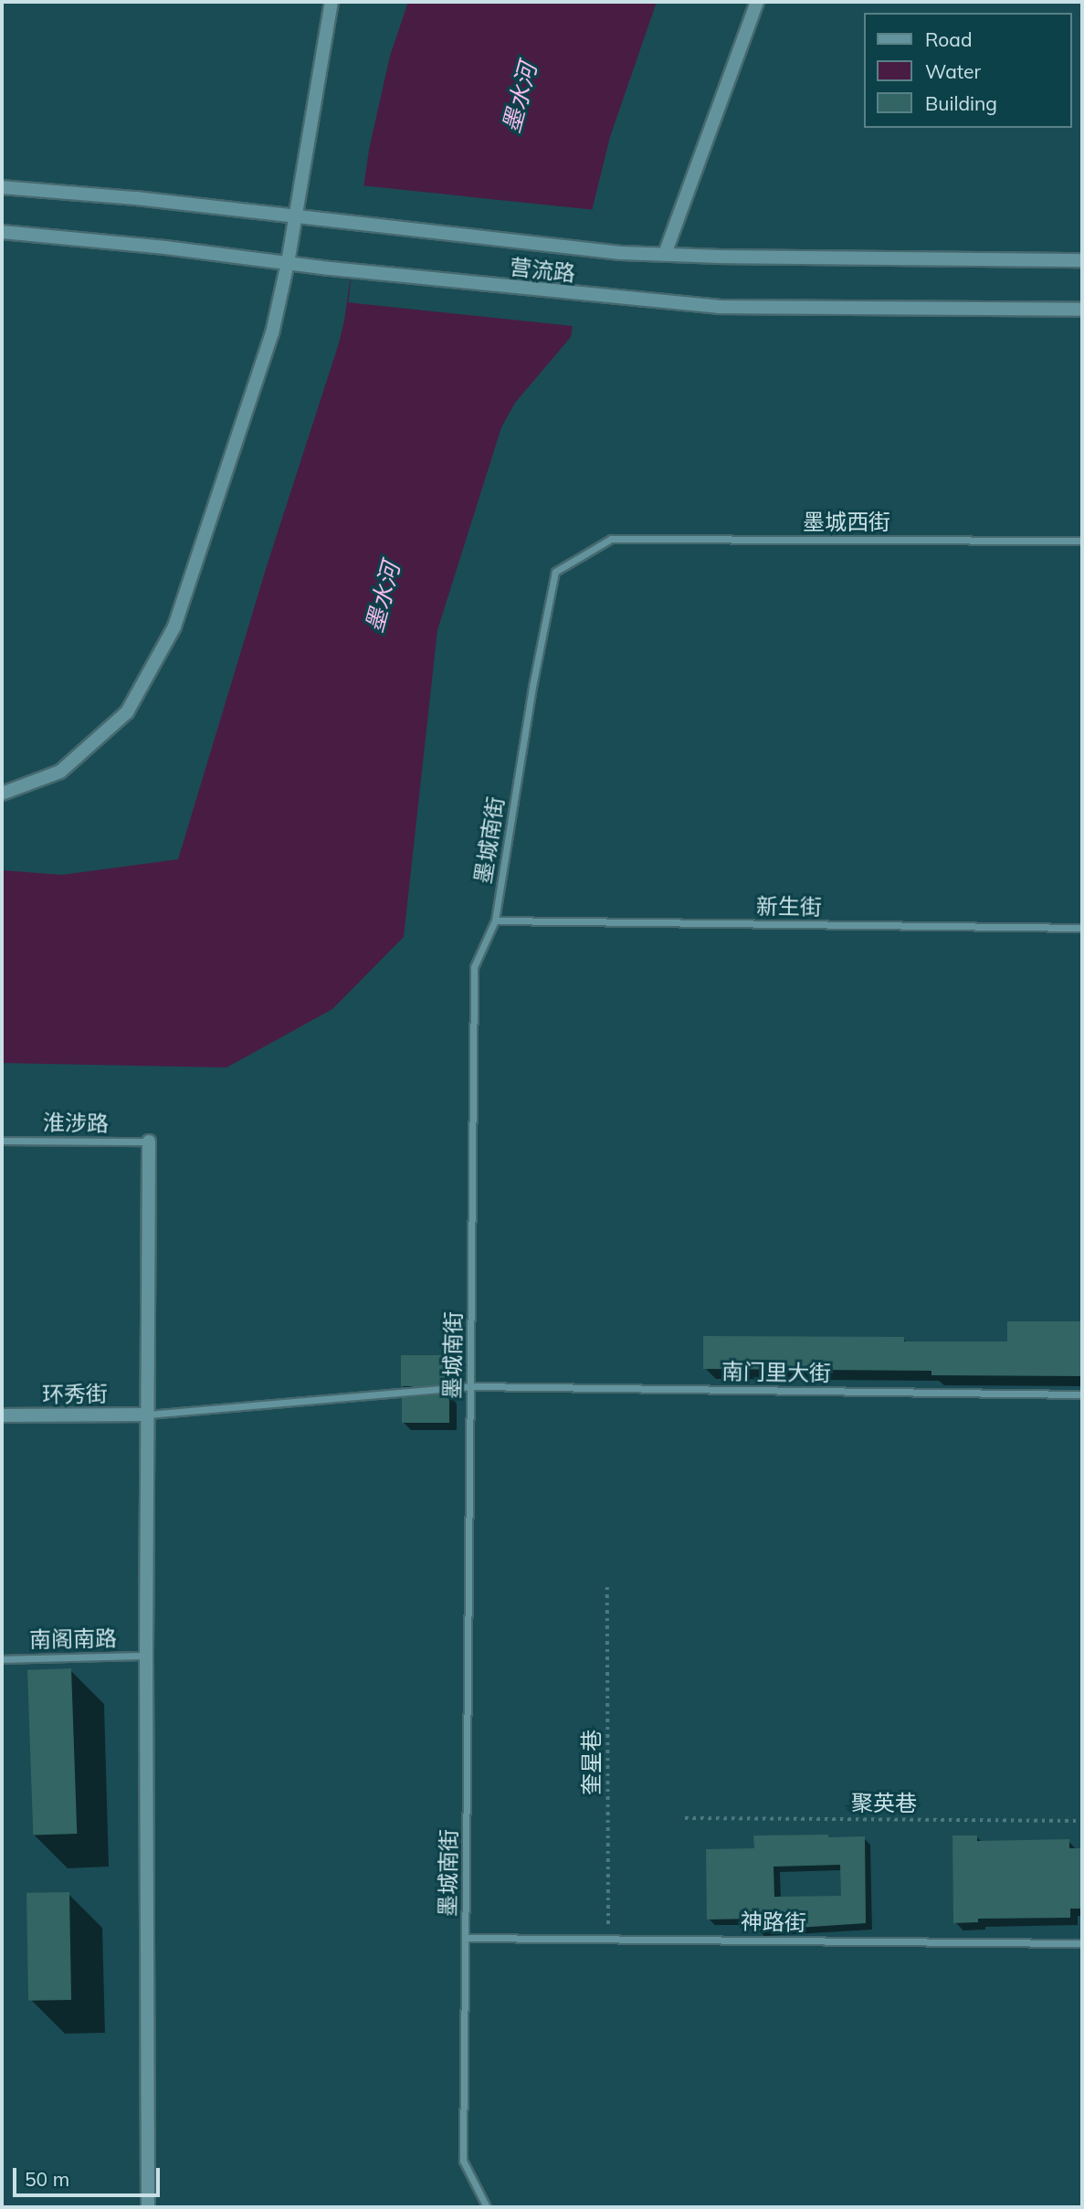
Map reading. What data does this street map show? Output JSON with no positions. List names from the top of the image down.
{
  "streets": {
    "street": [
      "营流路",
      "墨城西街",
      "墨城南街",
      "新生街",
      "淮涉路",
      "南门里大街",
      "环秀街",
      "南阁南路",
      "神路街"
    ],
    "path": ["奎星巷", "聚英巷"]
  },
  "crossings": [
    ["墨城西街", "墨城南街"],
    ["墨城南街", "新生街"],
    ["墨城南街", "南门里大街"],
    ["墨城南街", "神路街"],
    ["南门里大街", "环秀街"],
    ["奎星巷", "神路街"]
  ],
  "water": ["墨水河"],
  "legend": ["Road", "Water", "Building"],
  "scale_bar": "50 m"
}
